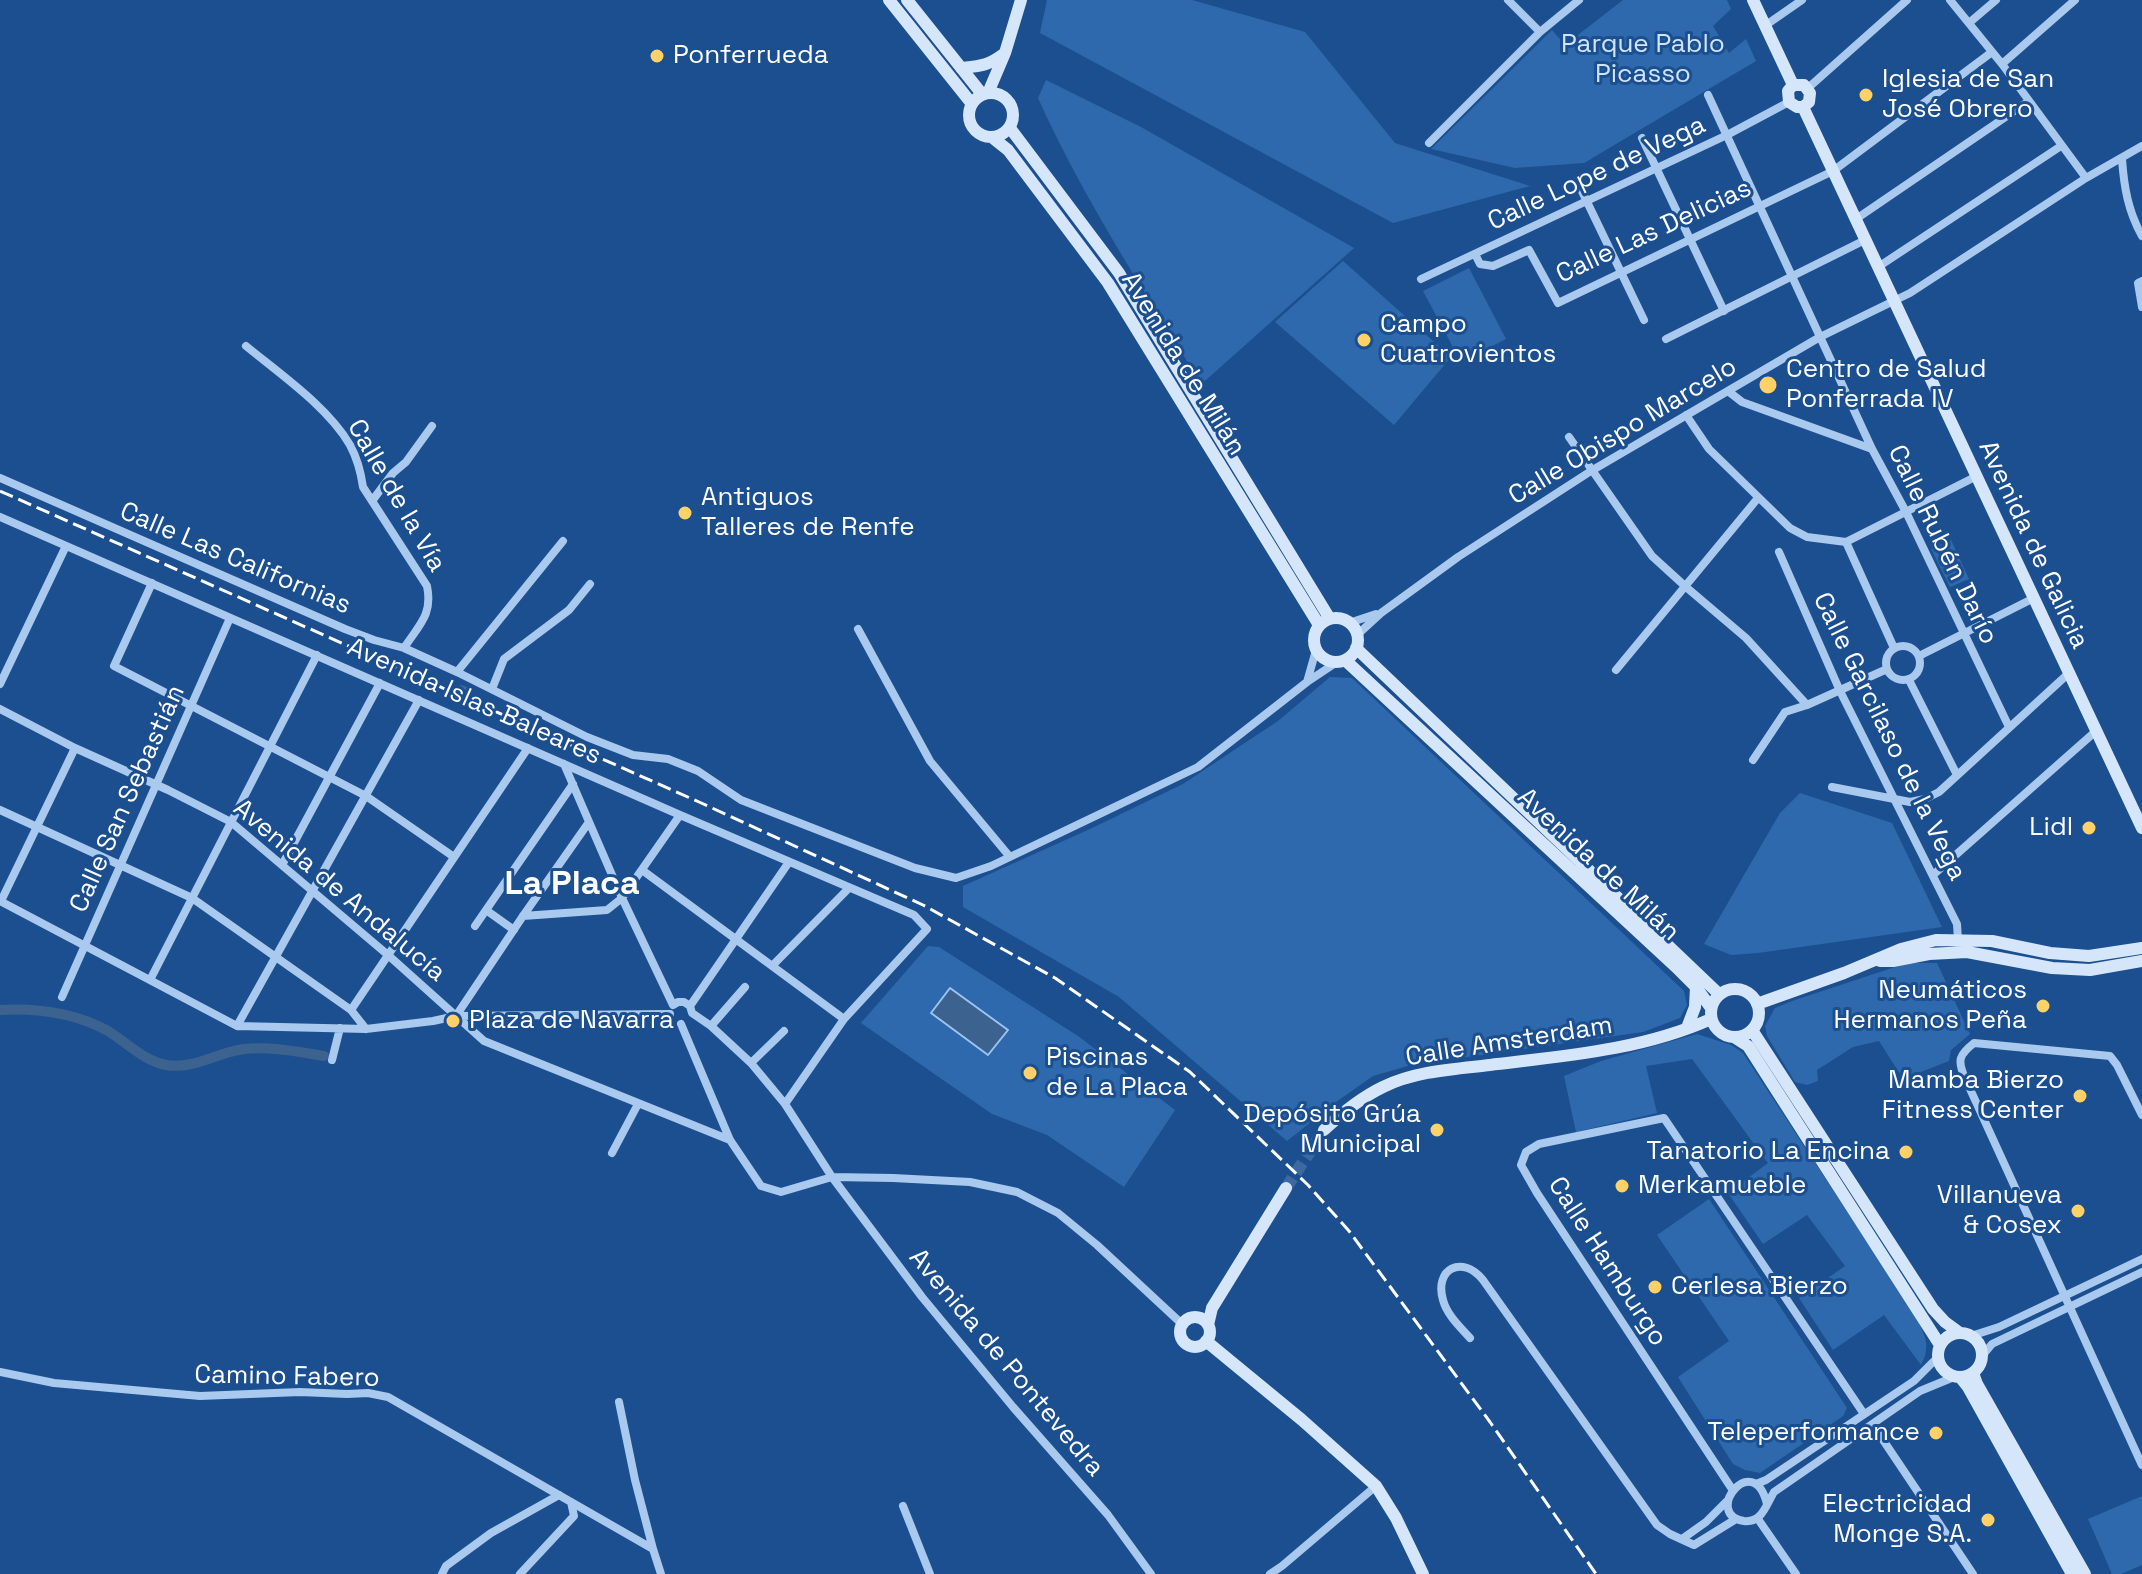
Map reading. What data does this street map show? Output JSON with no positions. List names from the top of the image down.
{
  "streets": {
    "street": [
      "Calle Lope de Vega",
      "Calle Las Delicias",
      "Avenida de Milán",
      "Calle Obispo Marcelo",
      "Calle de la Vía",
      "Calle Rubén Darío",
      "Avenida de Galicia",
      "Calle Las Californias",
      "Avenida Islas Baleares",
      "Calle Garcilaso de la Vega",
      "Calle San Sebastián",
      "Avenida de Andalucía",
      "Calle Amsterdam",
      "Calle Hamburgo",
      "Avenida de Pontevedra",
      "Camino Fabero"
    ]
  },
  "crossings": [
    ["Calle Lope de Vega", "Calle Las Delicias"],
    ["Calle Lope de Vega", "Calle Rubén Darío"],
    ["Calle Lope de Vega", "Avenida de Galicia"],
    ["Calle Las Delicias", "Calle Rubén Darío"],
    ["Calle Las Delicias", "Avenida de Galicia"],
    ["Avenida de Milán", "Calle Obispo Marcelo"],
    ["Avenida de Milán", "Calle Las Californias"],
    ["Avenida de Milán", "Calle Amsterdam"],
    ["Calle Obispo Marcelo", "Calle Rubén Darío"],
    ["Calle Obispo Marcelo", "Avenida de Galicia"],
    ["Calle Obispo Marcelo", "Calle Las Californias"],
    ["Calle de la Vía", "Calle Las Californias"],
    ["Avenida Islas Baleares", "Calle San Sebastián"],
    ["Calle San Sebastián", "Avenida de Andalucía"],
    ["Avenida de Andalucía", "Avenida de Pontevedra"]
  ],
  "districts": ["La Placa"],
  "parks": ["Parque Pablo Picasso"],
  "places": [
    "Ponferrueda",
    "Iglesia de San José Obrero",
    "Campo Cuatrovientos",
    "Centro de Salud Ponferrada IV",
    "Antiguos Talleres de Renfe",
    "Lidl",
    "Neumáticos Hermanos Peña",
    "Plaza de Navarra",
    "Piscinas de La Placa",
    "Mamba Bierzo Fitness Center",
    "Depósito Grúa Municipal",
    "Tanatorio La Encina",
    "Merkamueble",
    "Villanueva & Cosex",
    "Cerlesa Bierzo",
    "Teleperformance",
    "Electricidad Monge S.A."
  ]
}
